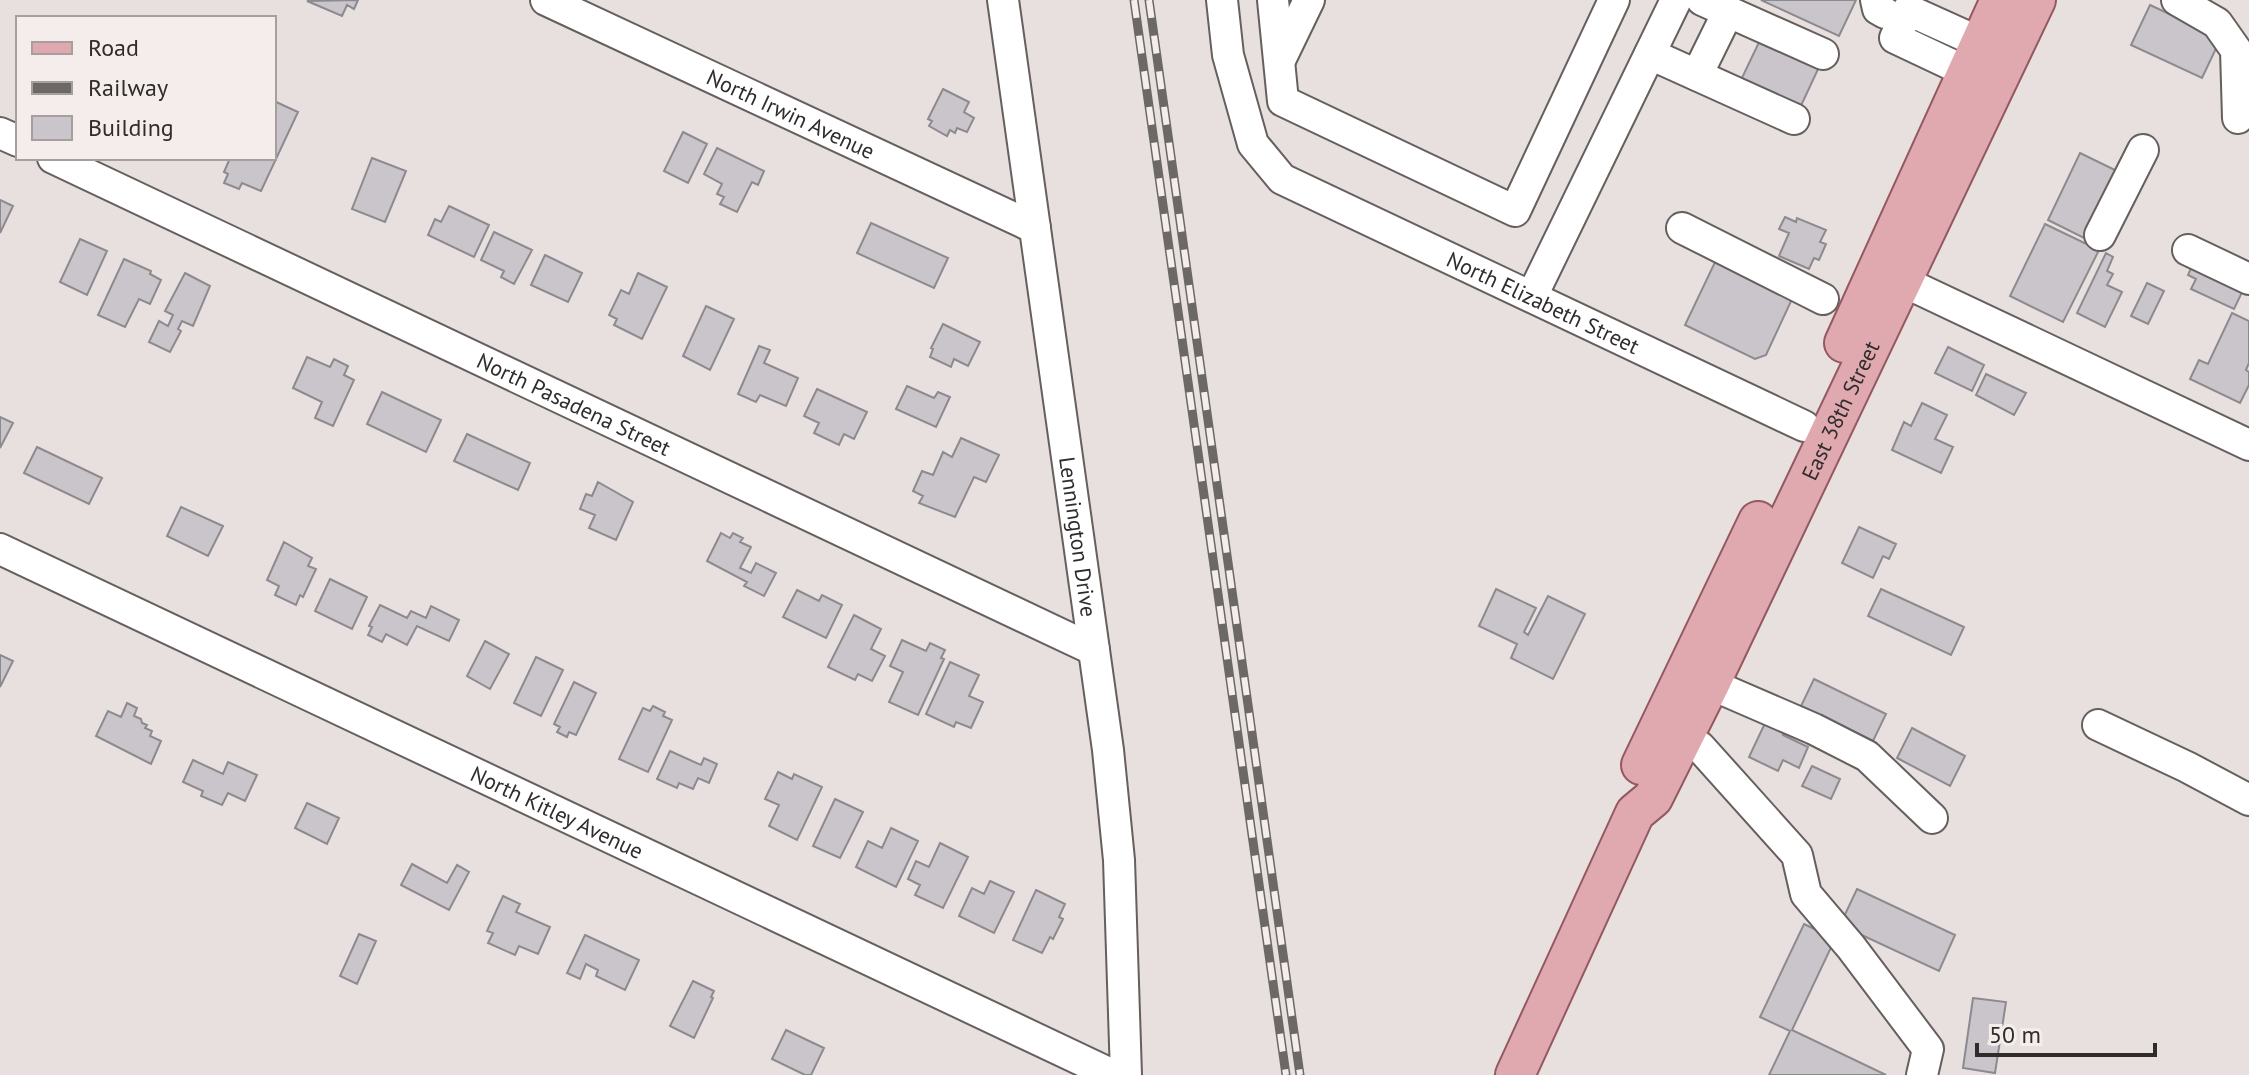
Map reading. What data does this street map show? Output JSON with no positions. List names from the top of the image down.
{
  "streets": {
    "main road": ["East 38th Street"],
    "street": [
      "North Irwin Avenue",
      "North Elizabeth Street",
      "North Pasadena Street",
      "Lennington Drive",
      "North Kitley Avenue"
    ]
  },
  "crossings": [
    ["North Irwin Avenue", "Lennington Drive"],
    ["North Elizabeth Street", "East 38th Street"],
    ["North Pasadena Street", "Lennington Drive"]
  ],
  "legend": ["Road", "Railway", "Building"],
  "scale_bar": "50 m"
}
